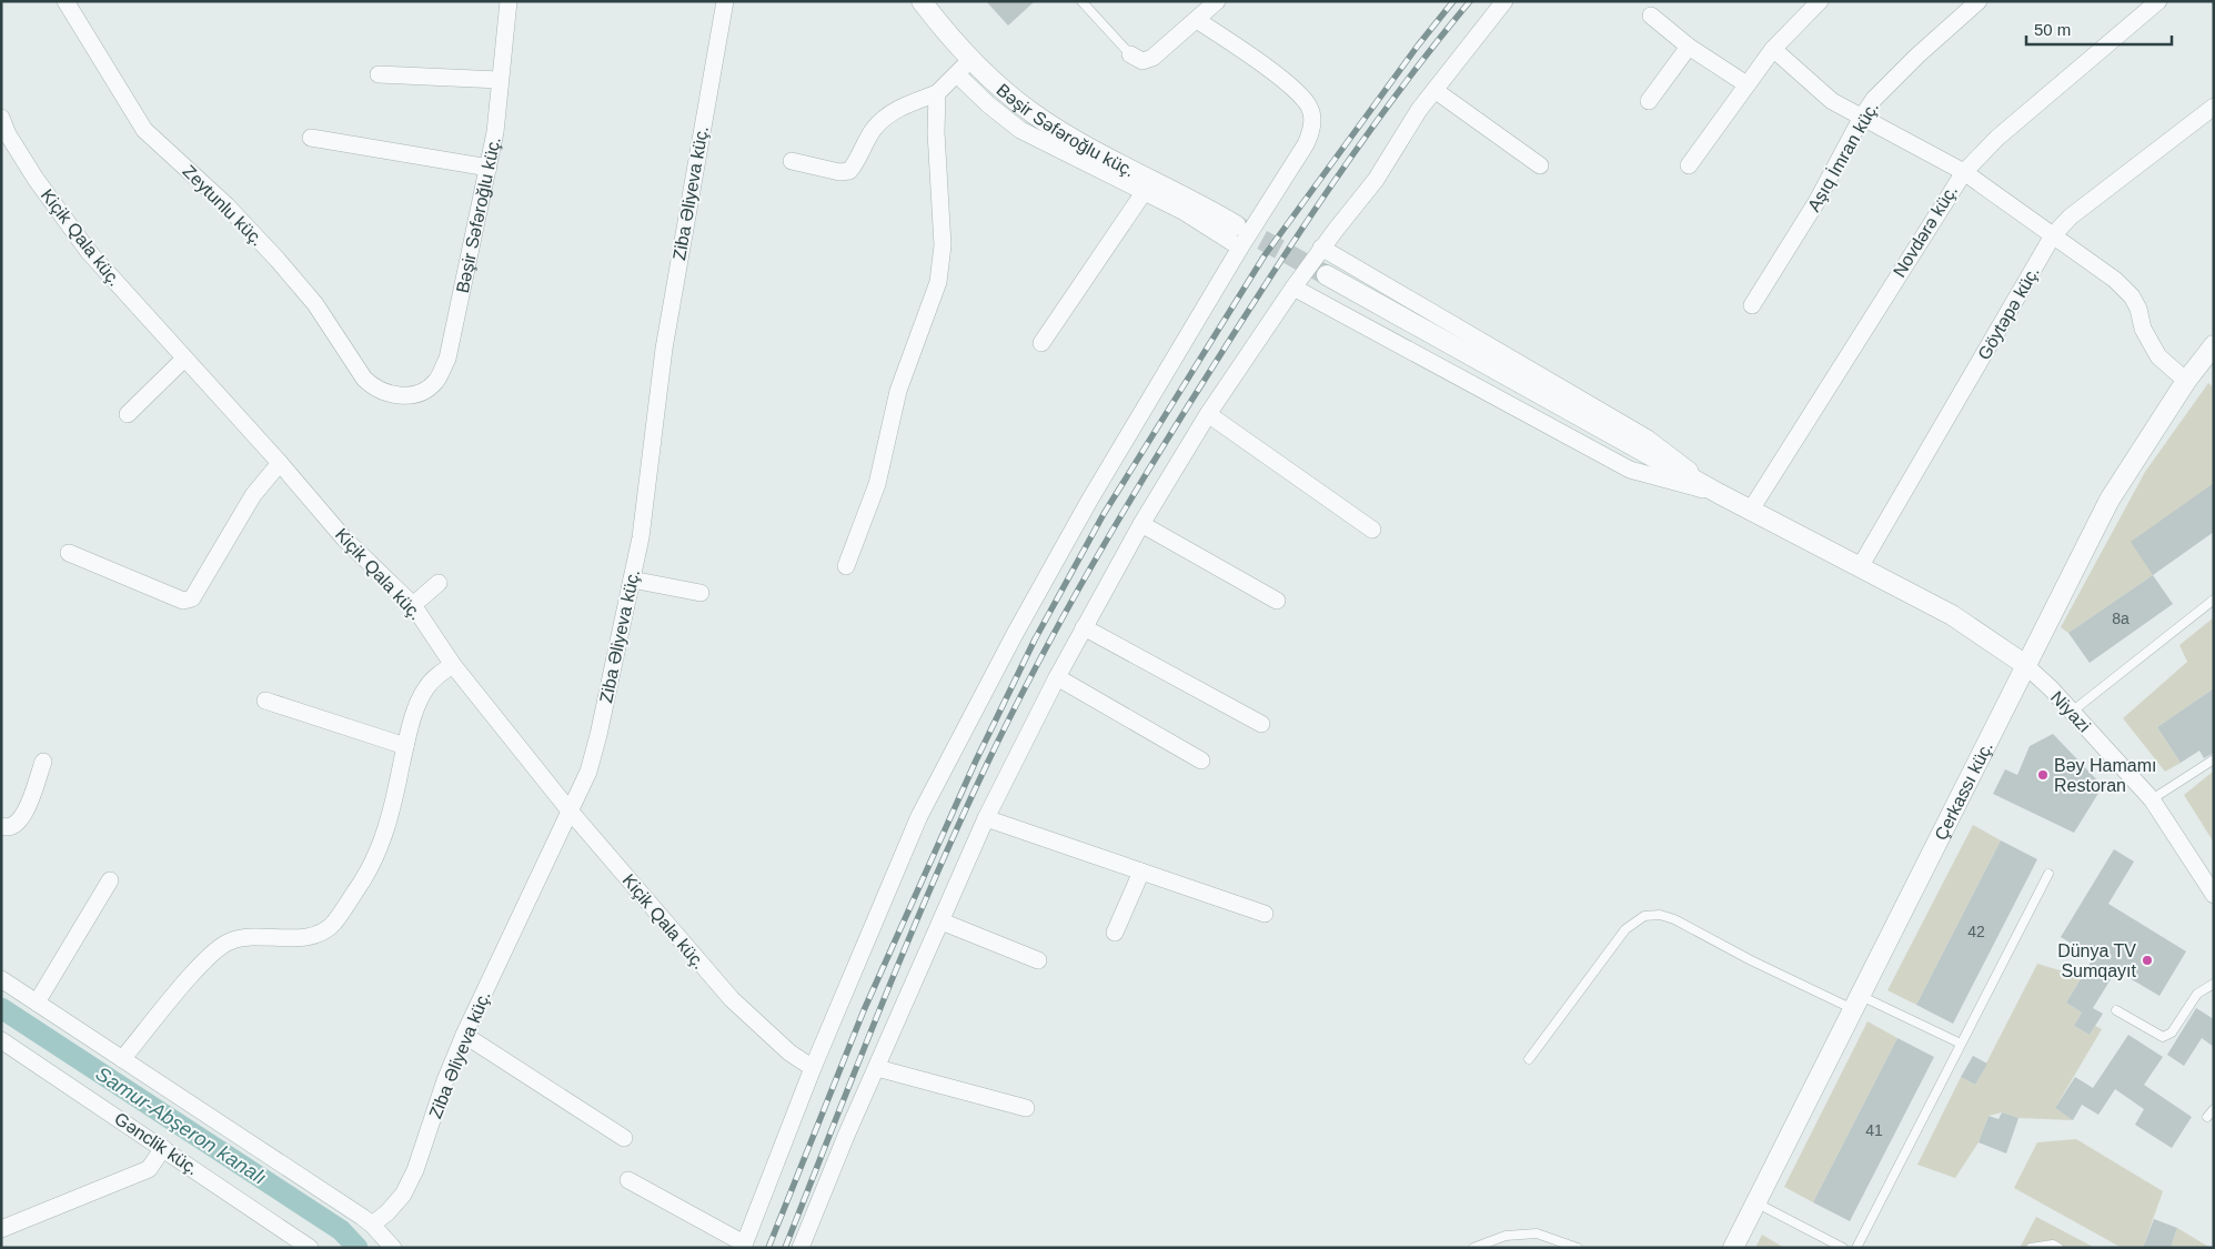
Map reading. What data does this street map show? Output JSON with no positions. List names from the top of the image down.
{
  "streets": {
    "street": [
      "Bəşir Səfəroğlu küç.",
      "Aşıq İmran küç.",
      "Ziba Əliyeva küç.",
      "Zeytunlu küç.",
      "Novdərə küç.",
      "Kiçik Qala küç.",
      "Göytəpə küç.",
      "Niyazi",
      "Çerkassı küç.",
      "Gənclik küç."
    ]
  },
  "crossings": [
    ["Bəşir Səfəroğlu küç.", "Zeytunlu küç."],
    ["Ziba Əliyeva küç.", "Kiçik Qala küç."],
    ["Niyazi", "Çerkassı küç."]
  ],
  "water": ["Samur-Abşeron kanalı"],
  "places": ["Bәy Hamamı Restoran", "Dünya TV Sumqayıt"],
  "house_numbers": ["8a", "42", "41"],
  "scale_bar": "50 m"
}
